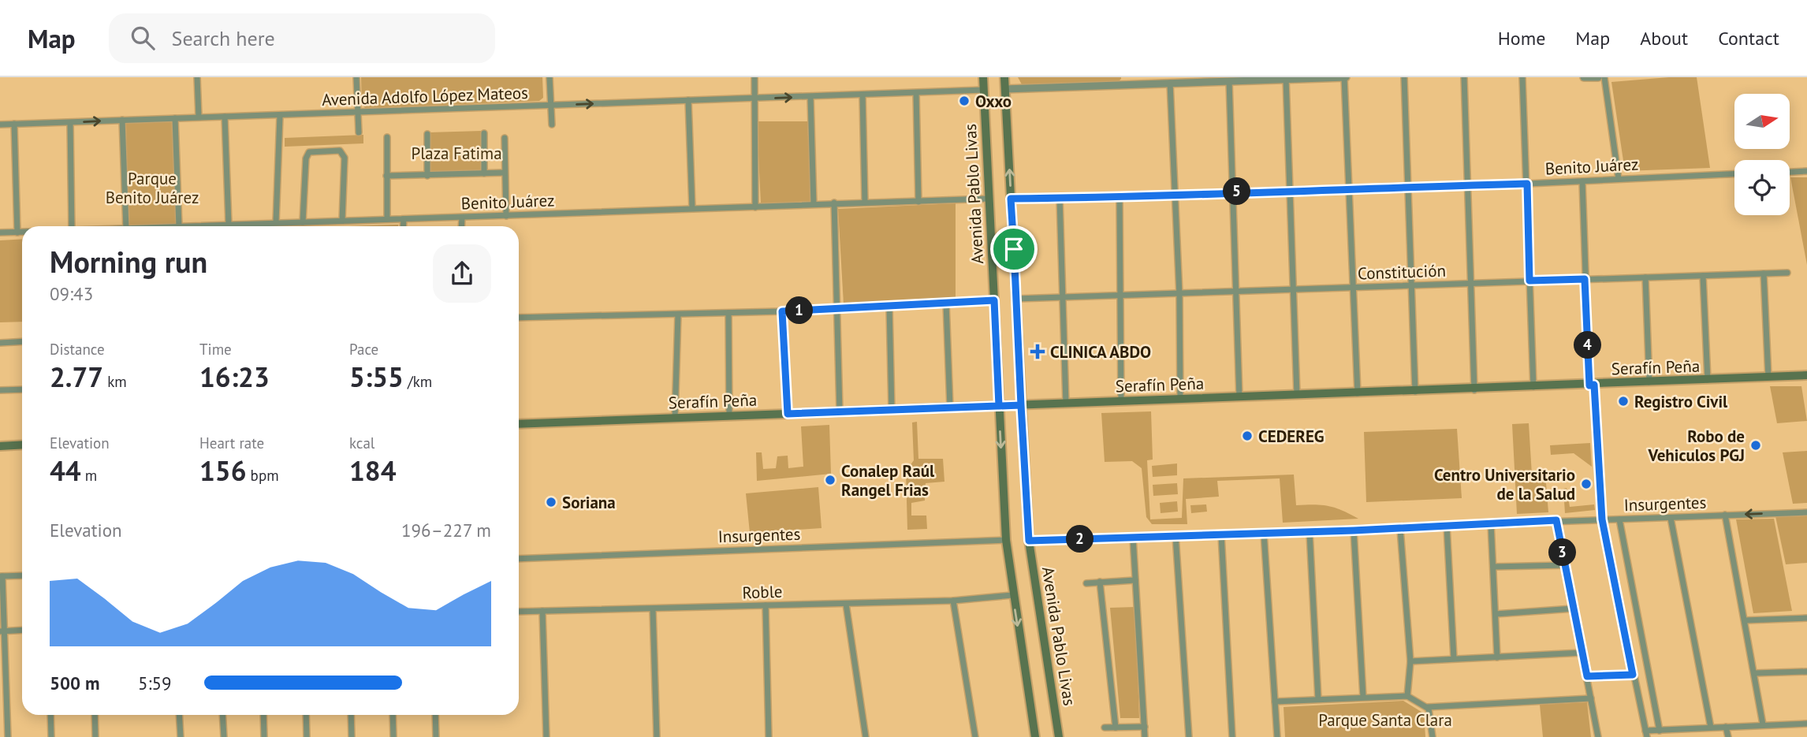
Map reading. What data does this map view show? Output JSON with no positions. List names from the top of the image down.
{
  "streets": {
    "main road": ["Avenida Pablo Livas", "Serafín Peña"],
    "street": [
      "Avenida Adolfo López Mateos",
      "Benito Juárez",
      "Constitución",
      "Insurgentes",
      "Roble"
    ]
  },
  "crossings": [
    ["Avenida Adolfo López Mateos", "Avenida Pablo Livas"],
    ["Benito Juárez", "Avenida Pablo Livas"],
    ["Avenida Pablo Livas", "Constitución"],
    ["Avenida Pablo Livas", "Serafín Peña"],
    ["Avenida Pablo Livas", "Insurgentes"],
    ["Avenida Pablo Livas", "Roble"]
  ],
  "parks": ["Plaza Fatima", "Parque Benito Juárez", "Parque Santa Clara"],
  "places": {
    "other": [
      "Oxxo",
      "Registro Civil",
      "CEDEREG",
      "Robo de Vehiculos PGJ",
      "Conalep Raúl Rangel Frias",
      "Centro Universitario de la Salud",
      "Soriana"
    ],
    "health": ["CLINICA ABDO"]
  },
  "north": "right",
  "page": {
    "header": "Map",
    "search": "Search here",
    "nav": [
      "Home",
      "Map",
      "About",
      "Contact"
    ],
    "pins": [
      "5",
      "1",
      "4",
      "2",
      "3"
    ],
    "heading": ["Morning run", "09:43"],
    "stats": [
      ["Distance", "2.77 km"],
      ["Time", "16:23"],
      ["Pace", "5:55 /km"],
      ["Elevation", "44 m"],
      ["Heart rate", "156 bpm"],
      ["kcal", "184"]
    ],
    "chart": ["Elevation", "196–227 m"],
    "list": [
      {
        "name": "500 m",
        "note": "5:59"
      }
    ]
  }
}
